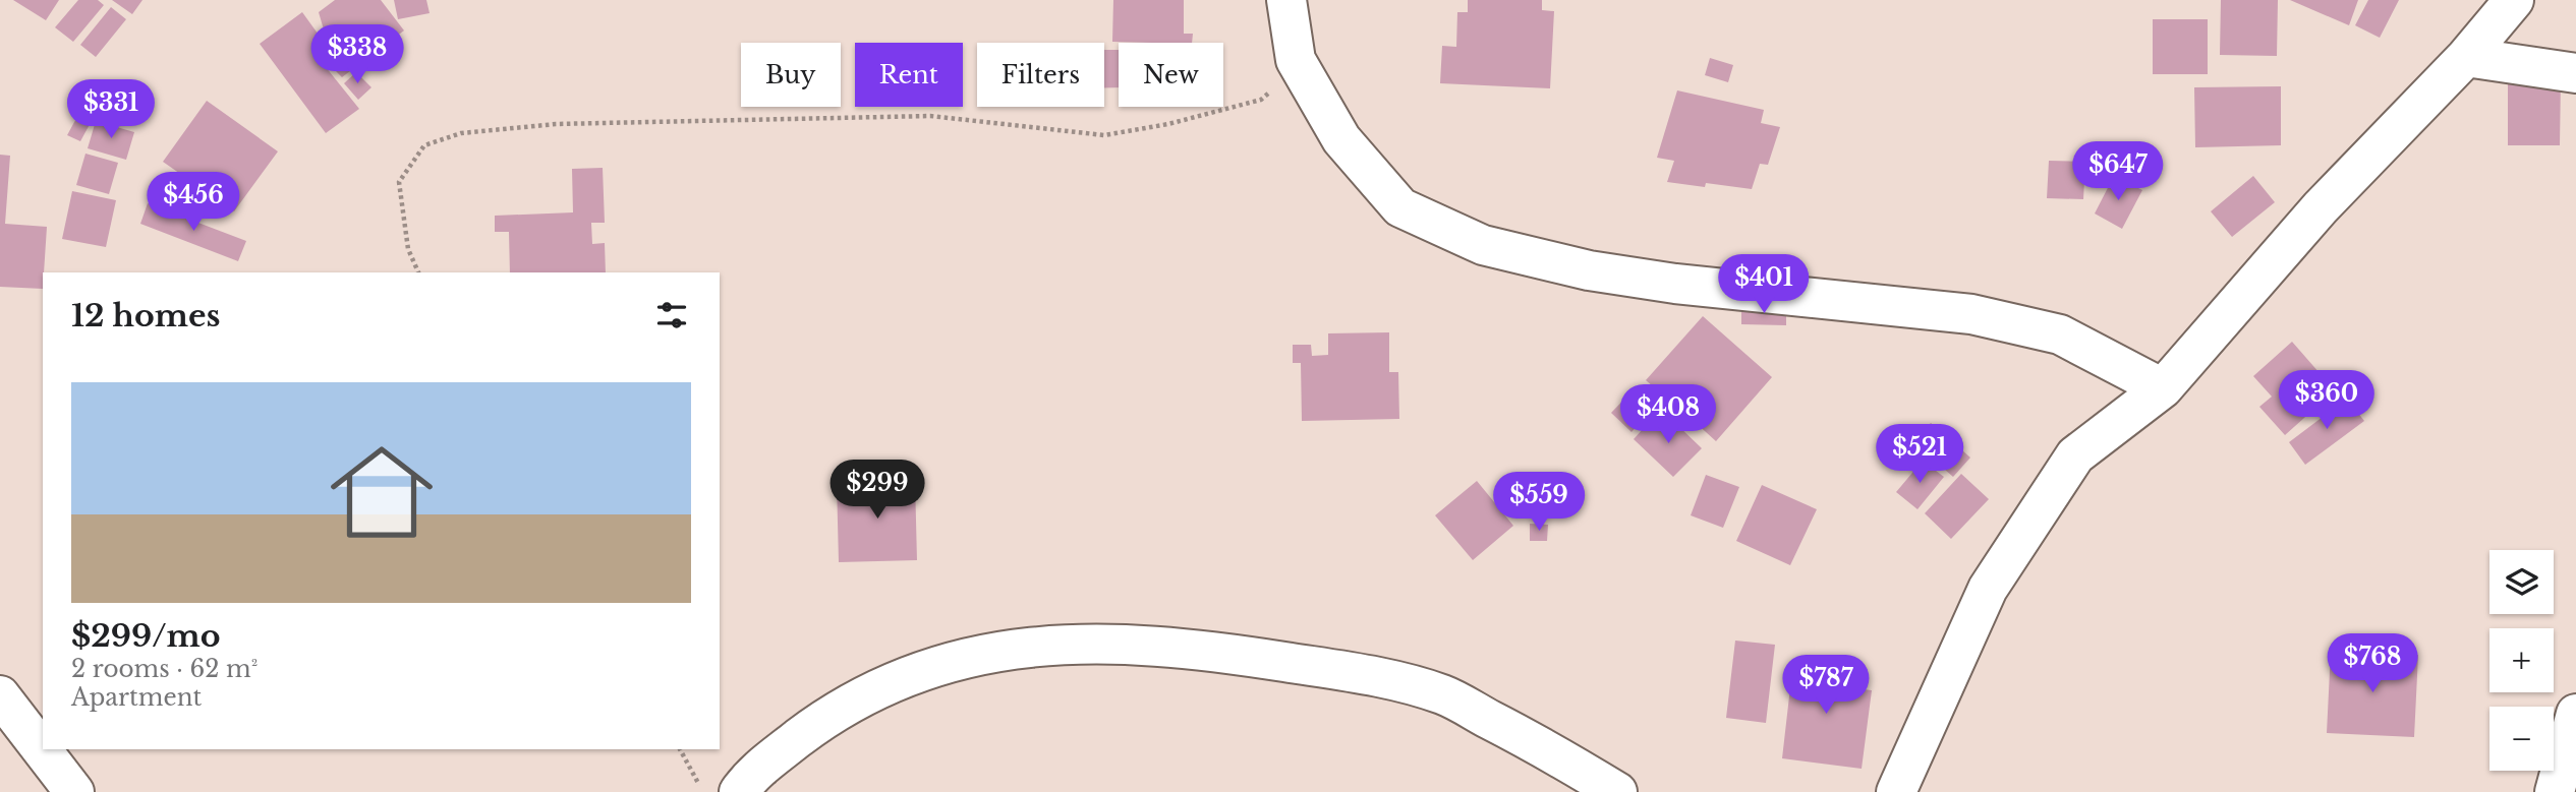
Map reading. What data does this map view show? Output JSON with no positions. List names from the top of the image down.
{
  "page": {
    "price": [
      "$338",
      "$331",
      "$647",
      "$456",
      "$401",
      "$360",
      "$408",
      "$521",
      "$299",
      "$559",
      "$768",
      "$787"
    ],
    "chip": [
      "Buy",
      "Rent",
      "Filters",
      "New"
    ],
    "heading": "12 homes",
    "list": [
      {
        "name": "$299/mo",
        "note": "2 rooms · 62 m² · Apartment"
      }
    ],
    "map_buttons": ["+", "−"]
  }
}
